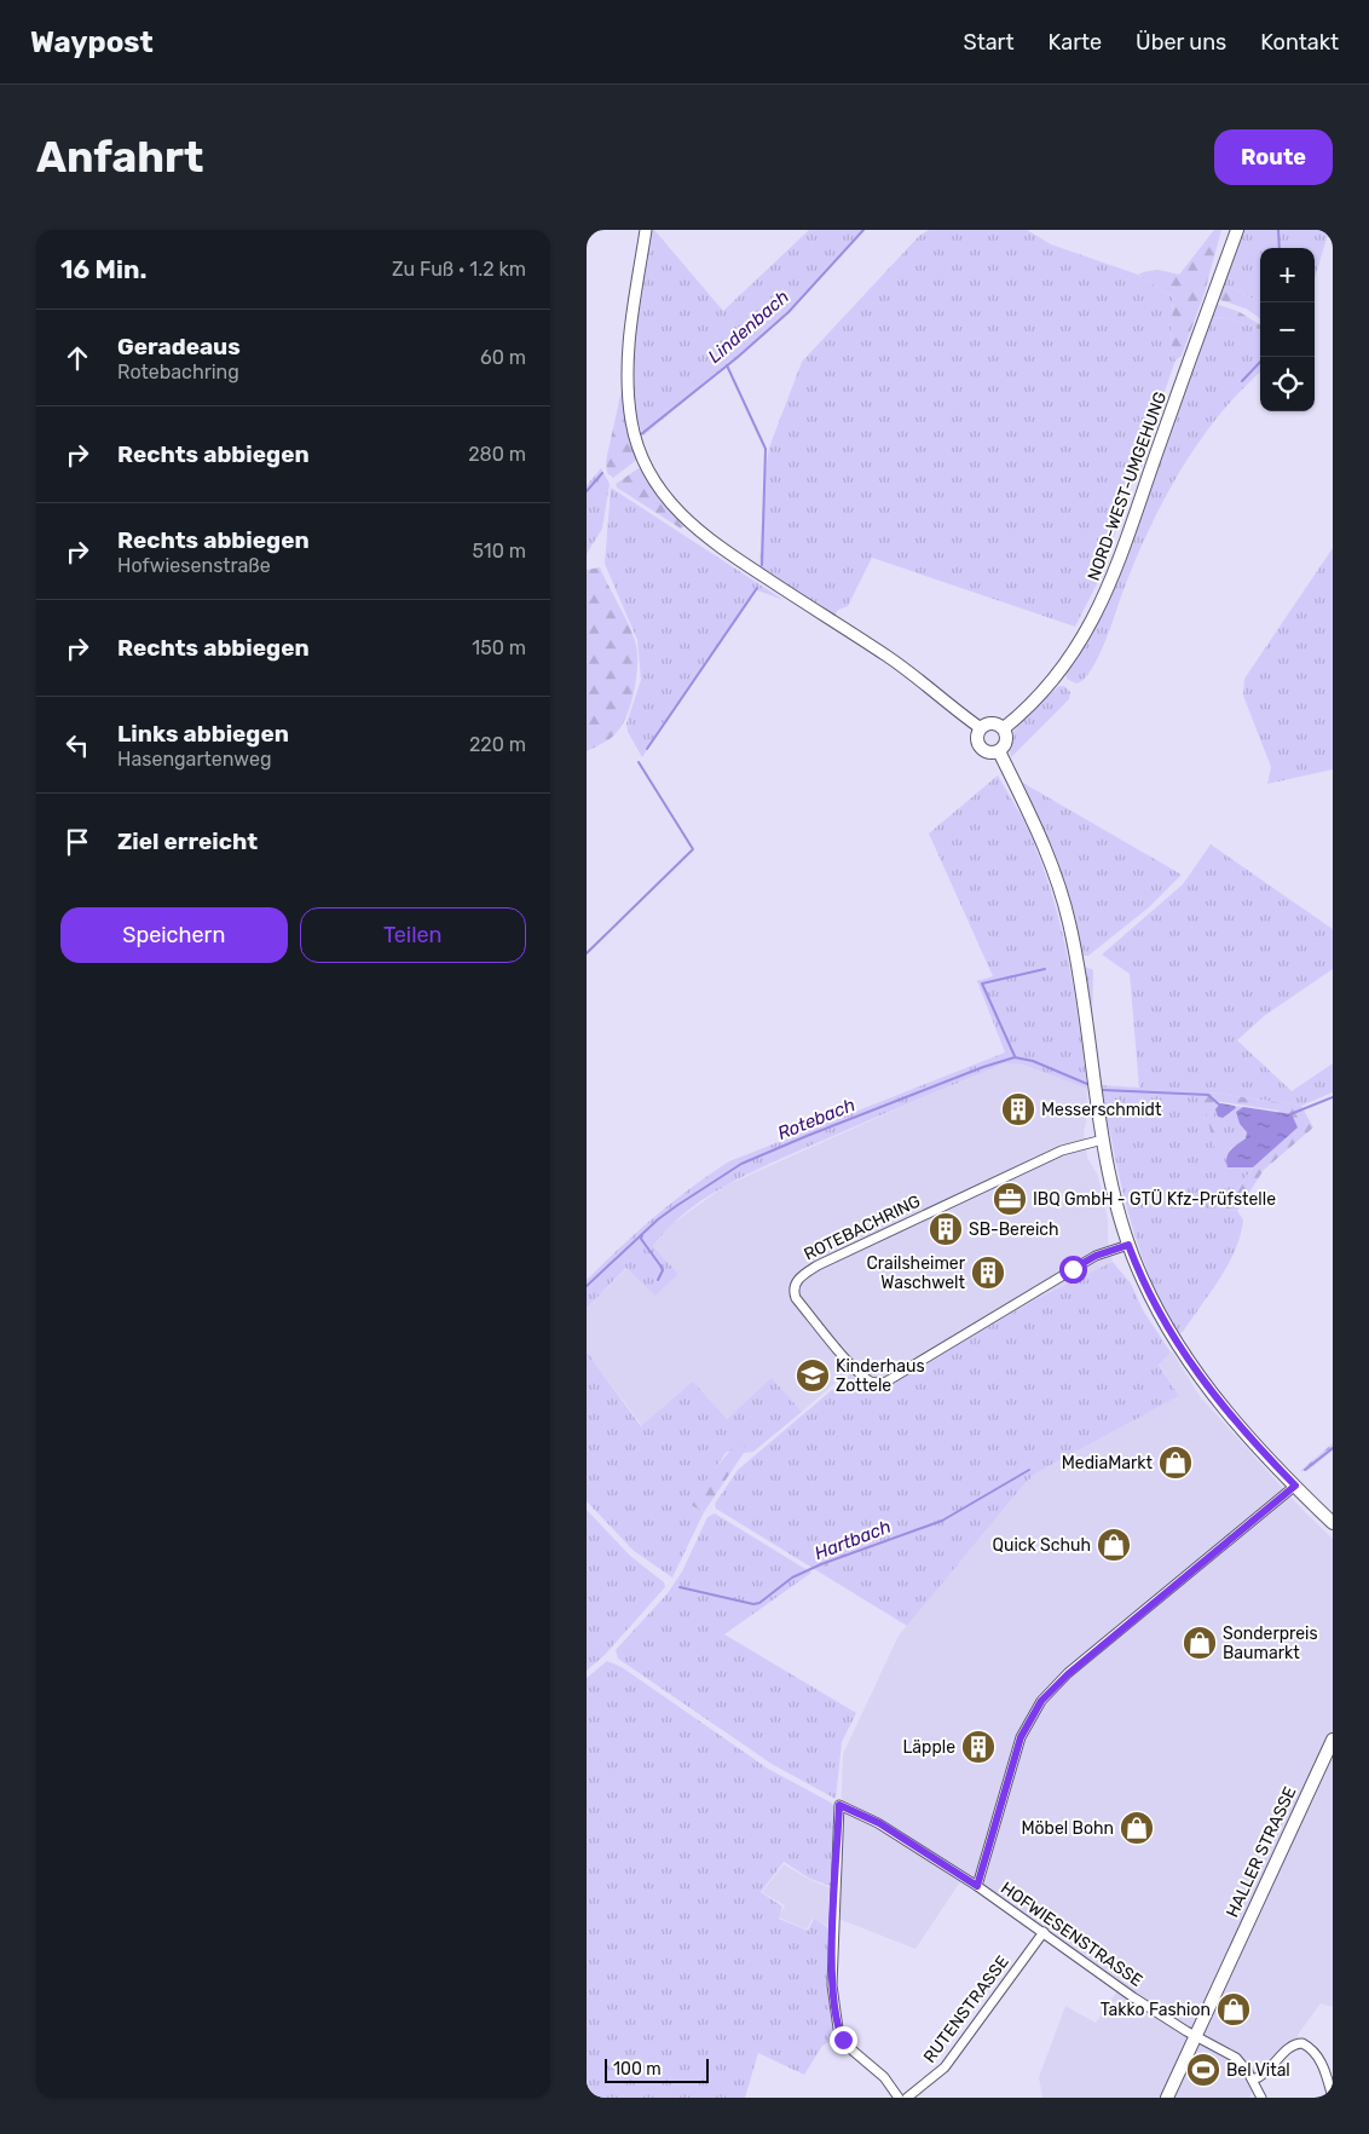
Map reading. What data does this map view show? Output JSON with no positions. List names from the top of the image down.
{
  "streets": {
    "main road": ["NORD-WEST-UMGEHUNG", "HALLER STRASSE"],
    "street": ["ROTEBACHRING", "HOFWIESENSTRASSE", "RUTENSTRASSE"]
  },
  "crossings": [
    ["HALLER STRASSE", "HOFWIESENSTRASSE"],
    ["HOFWIESENSTRASSE", "RUTENSTRASSE"]
  ],
  "water": ["Lindenbach", "Rotebach", "Hartbach"],
  "places": {
    "building": [
      "Messerschmidt",
      "SB-Bereich",
      "Crailsheimer Waschwelt",
      "Läpple"
    ],
    "office": ["IBQ GmbH - GTÜ Kfz-Prüfstelle"],
    "school or university": ["Kinderhaus Zottele"],
    "shop": [
      "MediaMarkt",
      "Quick Schuh",
      "Sonderpreis Baumarkt",
      "Möbel Bohn",
      "Takko Fashion"
    ],
    "sports": ["Bel Vital"]
  },
  "scale_bar": "100 m",
  "page": {
    "header": "Waypost",
    "nav": [
      "Start",
      "Karte",
      "Über uns",
      "Kontakt"
    ],
    "buttons": [
      "Route",
      ["Speichern", "Teilen"]
    ],
    "title": "Anfahrt",
    "heading": ["16 Min.", "Zu Fuß · 1.2 km"],
    "map_buttons": ["+", "−"],
    "list": [
      ["Geradeaus", "Rotebachring", "60 m"],
      ["Rechts abbiegen", "280 m"],
      ["Rechts abbiegen", "Hofwiesenstraße", "510 m"],
      ["Rechts abbiegen", "150 m"],
      ["Links abbiegen", "Hasengartenweg", "220 m"],
      "Ziel erreicht"
    ],
    "scale": "100 m"
  }
}
